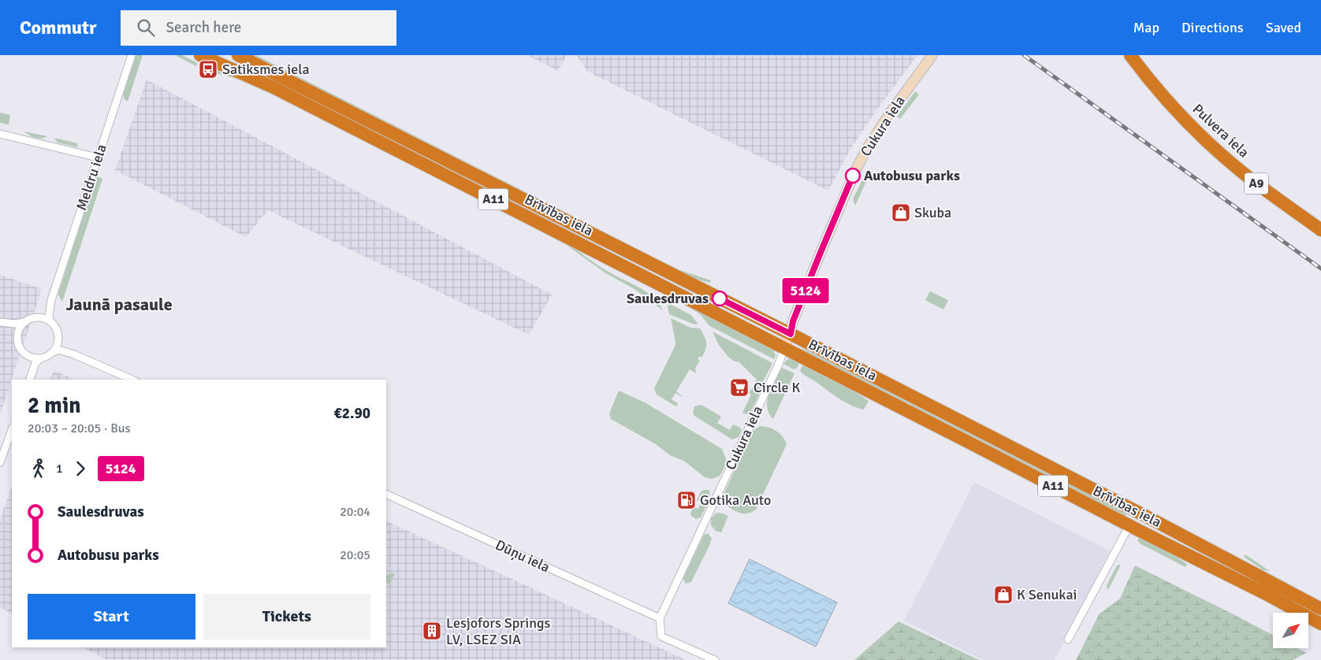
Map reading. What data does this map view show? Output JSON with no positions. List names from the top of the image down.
{
  "streets": {
    "highway": [
      "Pulvera iela",
      "A9",
      "A11",
      "Brīvības iela"
    ],
    "main road": ["Cukura iela"],
    "street": ["Meldru iela", "Dūņu iela"]
  },
  "crossings": [
    ["Cukura iela", "Brīvības iela"],
    ["Cukura iela", "Dūņu iela"]
  ],
  "districts": ["Jaunā pasaule"],
  "places": {
    "bus stop": ["Satiksmes iela"],
    "other": ["Autobusu parks", "Saulesdruvas"],
    "shop": ["Skuba", "K Senukai"],
    "supermarket": ["Circle K"],
    "fuel station": ["Gotika Auto"],
    "building": ["Lesjofors Springs LV, LSEZ SIA"]
  },
  "lines": ["bus line 5124"],
  "north": "top right",
  "page": {
    "header": "Commutr",
    "search": "Search here",
    "nav": ["Map", "Directions", "Saved"],
    "on_map": "5124",
    "heading": ["2 min", "20:03 – 20:05 · Bus", "€2.90"],
    "legs": ["1", "5124"],
    "list": [
      {
        "name": "Saulesdruvas",
        "value": "20:04"
      },
      {
        "name": "Autobusu parks",
        "value": "20:05"
      }
    ],
    "buttons": ["Start", "Tickets"]
  }
}
